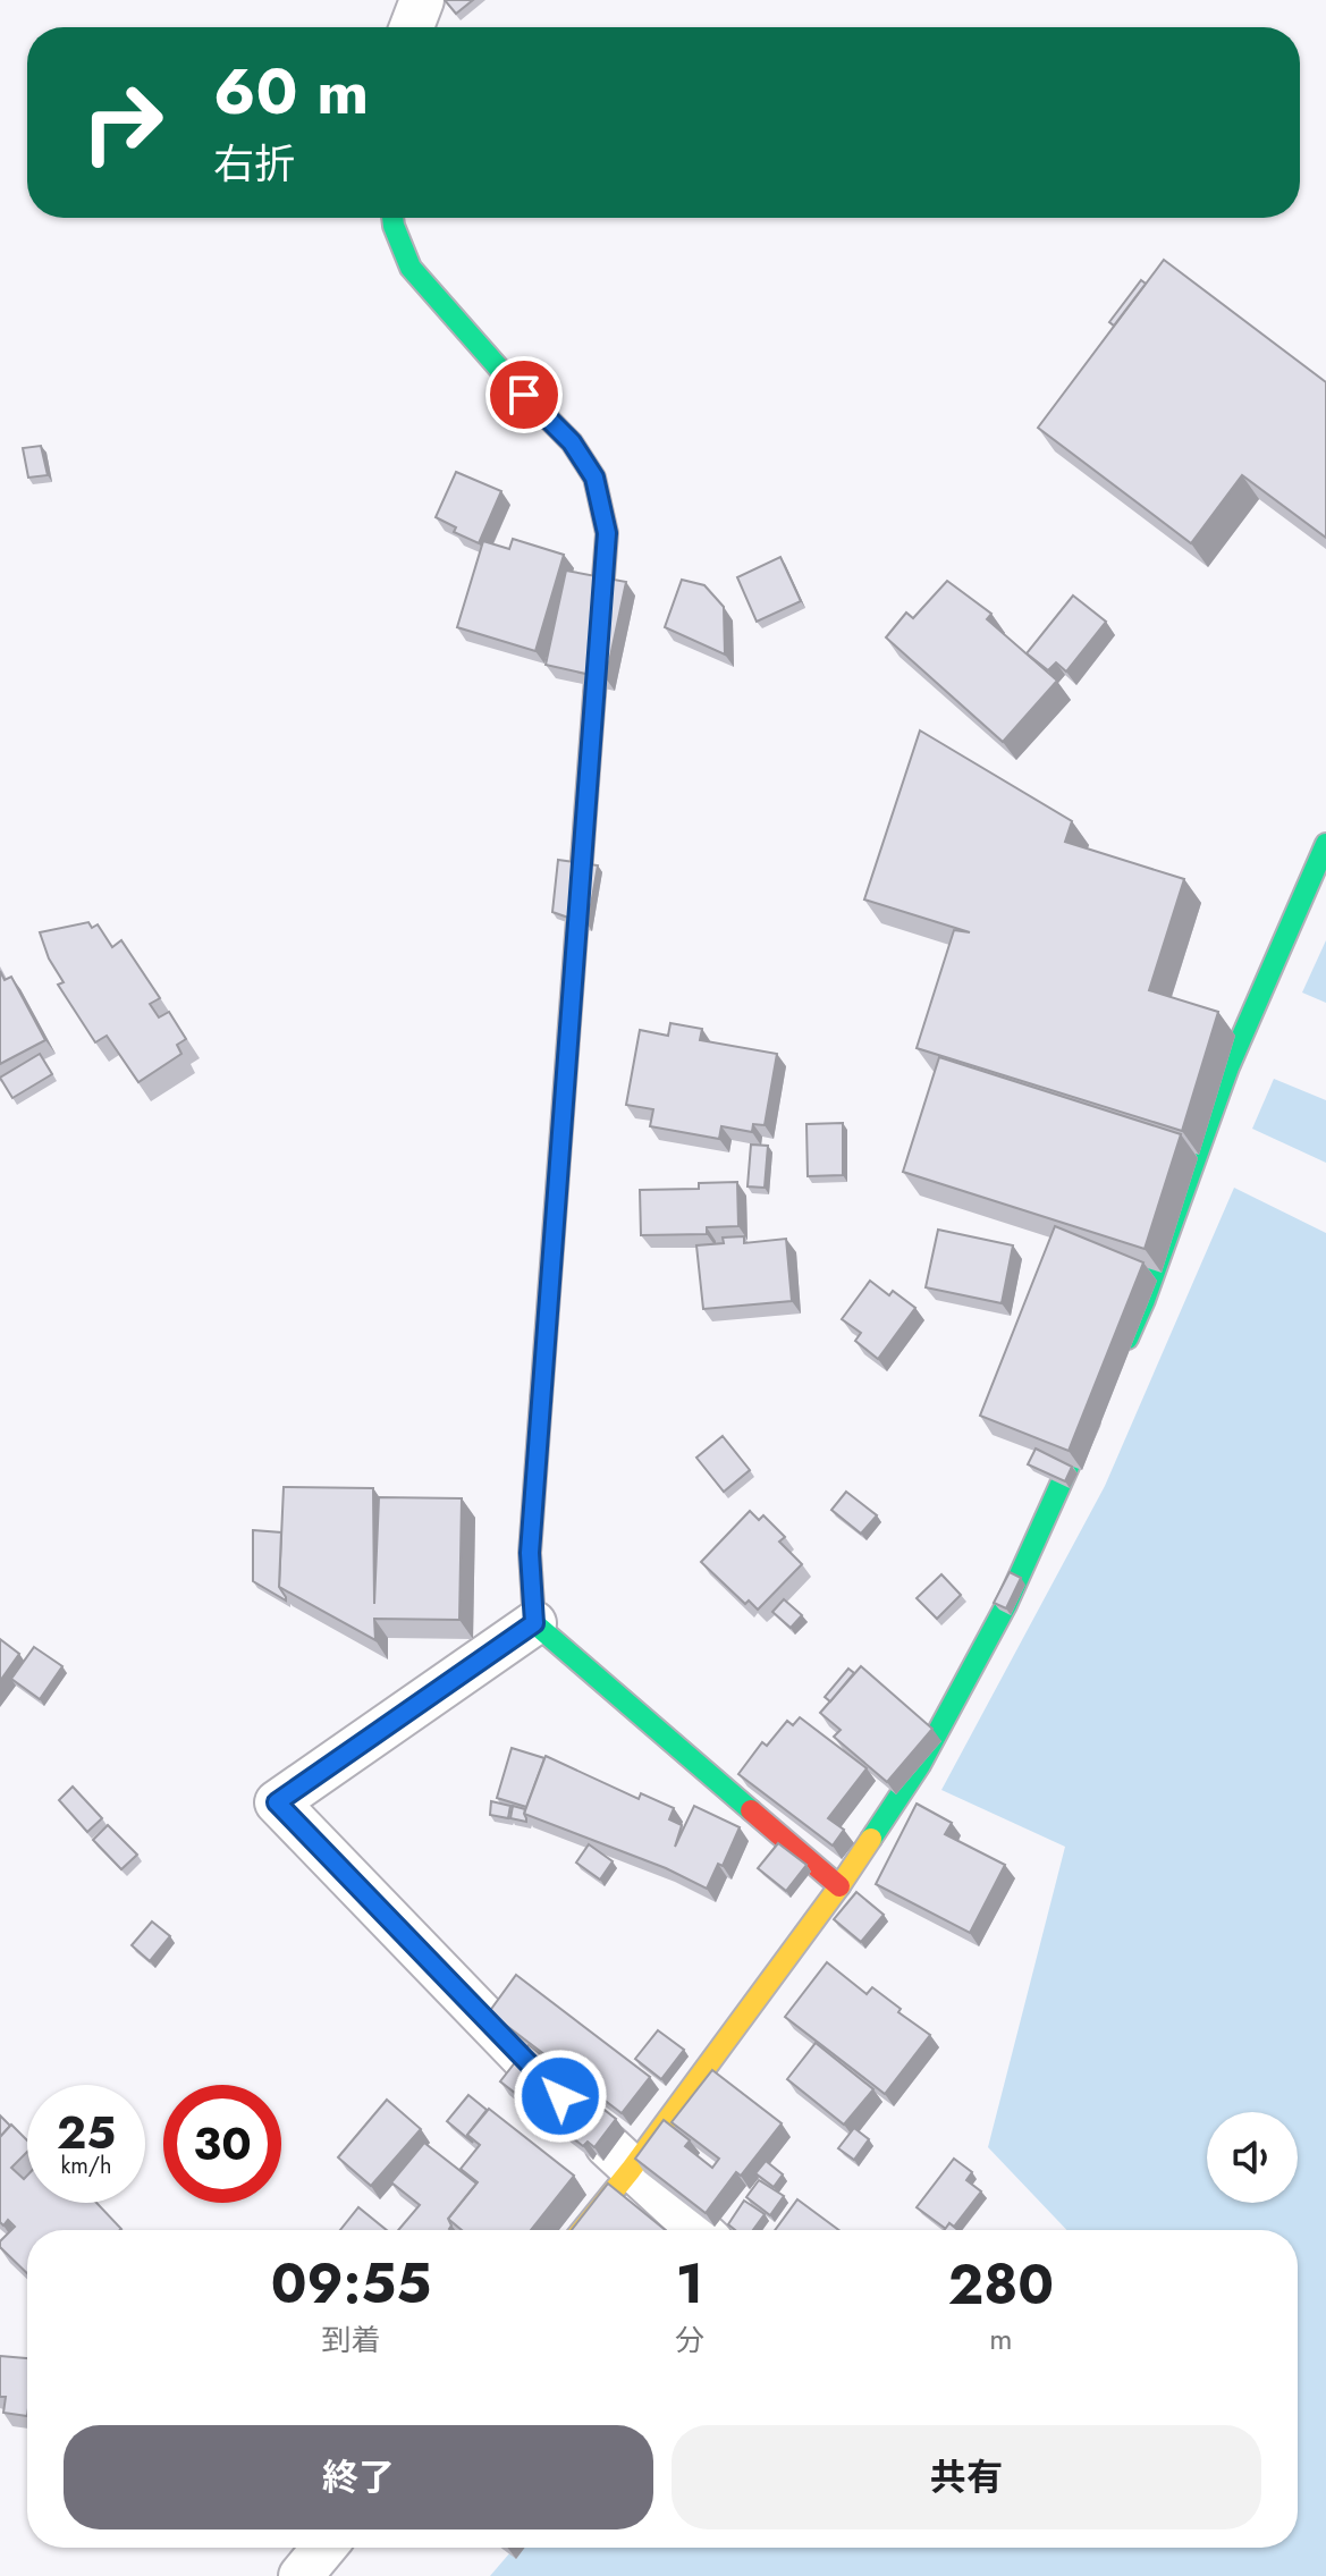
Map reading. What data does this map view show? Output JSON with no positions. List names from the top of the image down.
{
  "page": {
    "turn": ["60 m", "右折"],
    "speed": "25 km/h",
    "limit": "30",
    "eta": [
      "09:55",
      "到着",
      "1",
      "分",
      "280",
      "m"
    ],
    "buttons": ["終了", "共有"]
  }
}
